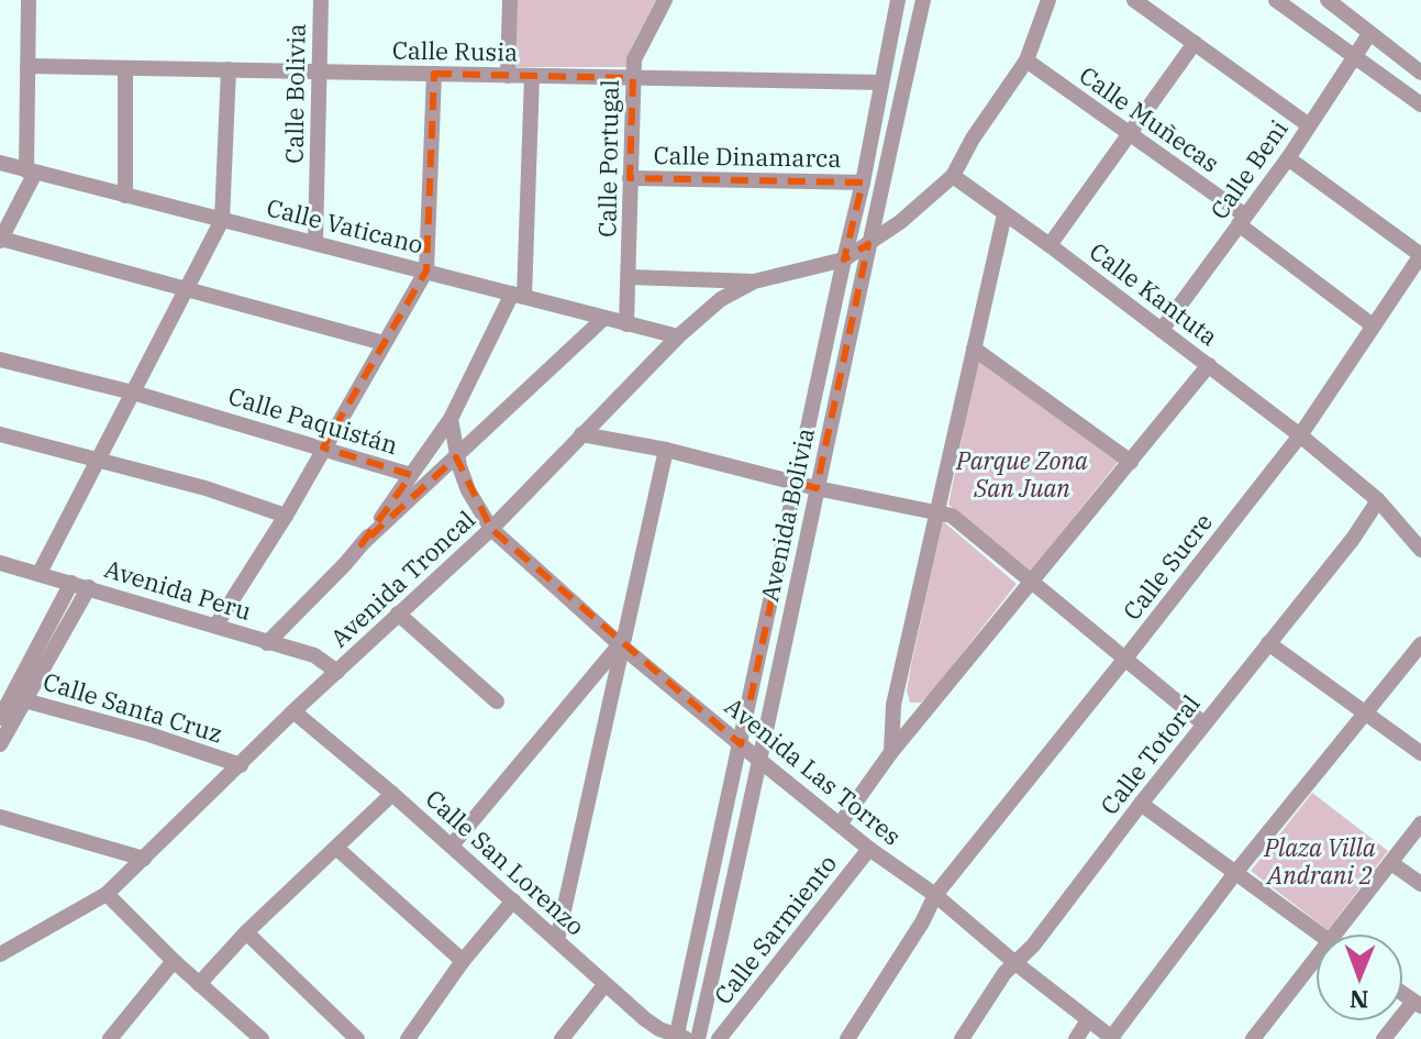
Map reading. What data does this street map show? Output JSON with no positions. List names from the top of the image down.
{
  "streets": {
    "street": [
      "Calle Rusia",
      "Calle Bolivia",
      "Calle Muñecas",
      "Calle Dinamarca",
      "Calle Portugal",
      "Calle Beni",
      "Calle Vaticano",
      "Calle Kantuta",
      "Calle Paquistán",
      "Avenida Bolivia",
      "Calle Sucre",
      "Avenida Troncal",
      "Avenida Peru",
      "Calle Santa Cruz",
      "Calle Totoral",
      "Avenida Las Torres",
      "Calle San Lorenzo",
      "Calle Sarmiento"
    ]
  },
  "crossings": [
    ["Calle Rusia", "Calle Bolivia"],
    ["Calle Rusia", "Calle Portugal"],
    ["Calle Rusia", "Avenida Bolivia"],
    ["Calle Bolivia", "Calle Vaticano"],
    ["Calle Muñecas", "Calle Beni"],
    ["Calle Muñecas", "Calle Sucre"],
    ["Calle Dinamarca", "Calle Portugal"],
    ["Calle Dinamarca", "Avenida Bolivia"],
    ["Calle Portugal", "Calle Vaticano"],
    ["Calle Beni", "Calle Kantuta"],
    ["Calle Vaticano", "Calle Paquistán"],
    ["Calle Vaticano", "Avenida Troncal"],
    ["Calle Kantuta", "Calle Sucre"],
    ["Calle Kantuta", "Calle Totoral"],
    ["Calle Paquistán", "Avenida Las Torres"],
    ["Avenida Bolivia", "Avenida Troncal"],
    ["Avenida Bolivia", "Avenida Las Torres"],
    ["Avenida Bolivia", "Calle San Lorenzo"],
    ["Calle Sucre", "Avenida Las Torres"],
    ["Avenida Troncal", "Avenida Peru"],
    ["Avenida Troncal", "Calle Santa Cruz"],
    ["Avenida Troncal", "Avenida Las Torres"],
    ["Avenida Troncal", "Calle San Lorenzo"],
    ["Calle Totoral", "Avenida Las Torres"],
    ["Avenida Las Torres", "Calle Sarmiento"]
  ],
  "parks": ["Parque Zona San Juan", "Plaza Villa Andrani 2"],
  "north": "bottom"
}
